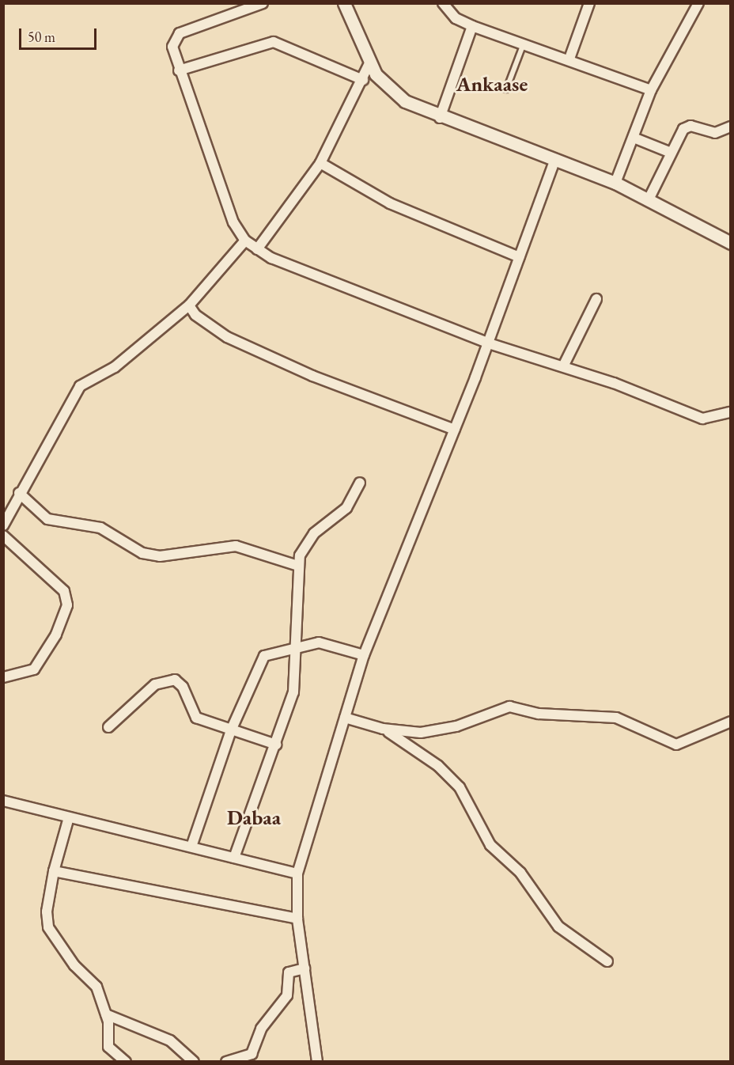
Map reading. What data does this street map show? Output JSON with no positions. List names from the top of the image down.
{
  "districts": ["Ankaase", "Dabaa"],
  "scale_bar": "50 m"
}
